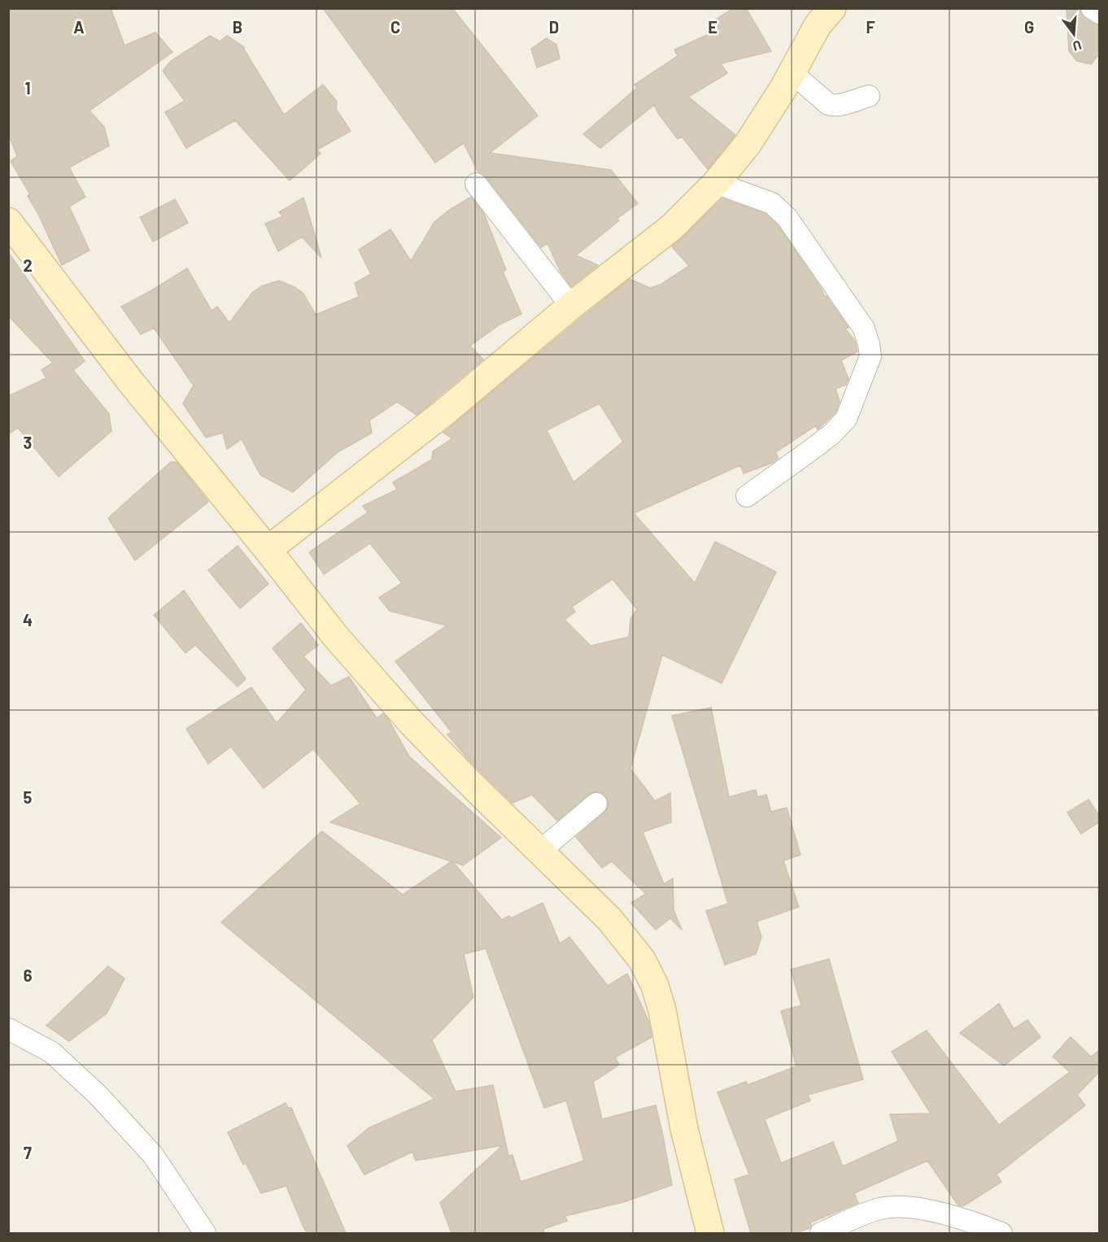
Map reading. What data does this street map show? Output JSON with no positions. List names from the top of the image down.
{
  "north": "bottom",
  "grid": {
    "columns": [
      "A",
      "B",
      "C",
      "D",
      "E",
      "F",
      "G"
    ],
    "rows": [
      "1",
      "2",
      "3",
      "4",
      "5",
      "6",
      "7"
    ]
  }
}
